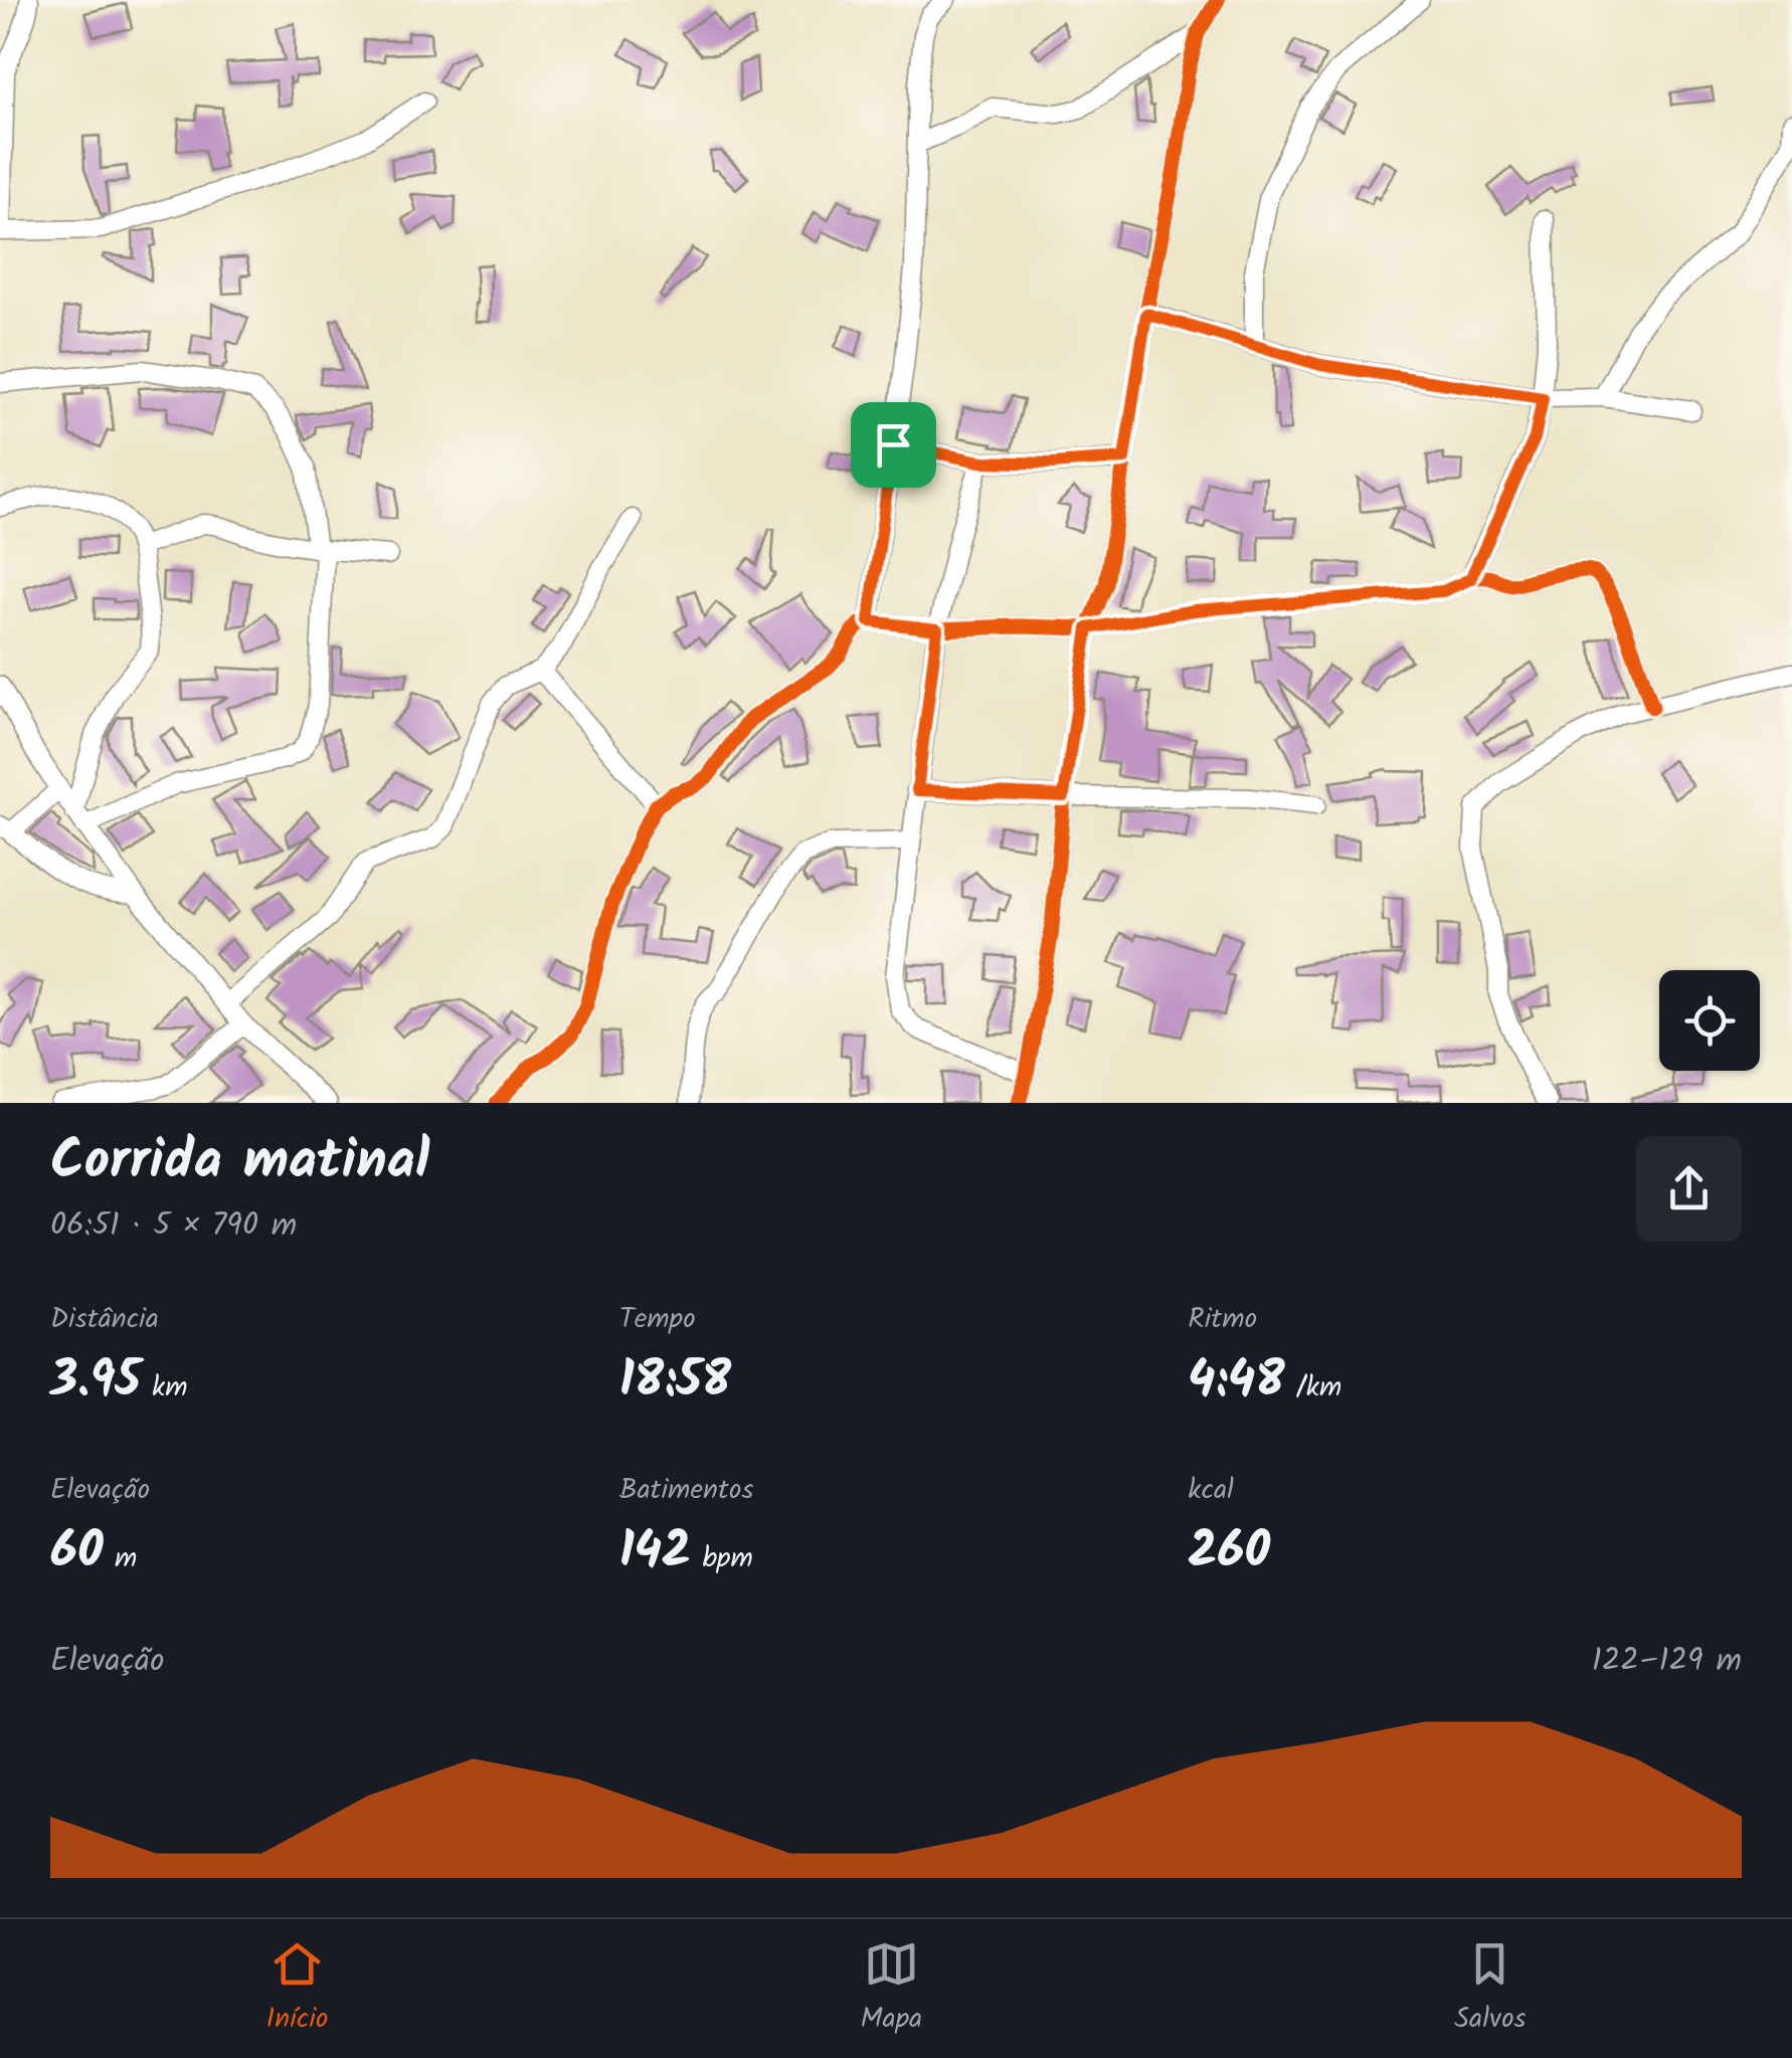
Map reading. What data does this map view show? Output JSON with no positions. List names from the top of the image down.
{
  "page": {
    "heading": ["Corrida matinal", "06:51 · 5 × 790 m"],
    "stats": [
      ["Distância", "3.95 km"],
      ["Tempo", "18:58"],
      ["Ritmo", "4:48 /km"],
      ["Elevação", "60 m"],
      ["Batimentos", "142 bpm"],
      ["kcal", "260"]
    ],
    "chart": ["Elevação", "122–129 m"],
    "tabs": ["Início", "Mapa", "Salvos"]
  }
}
